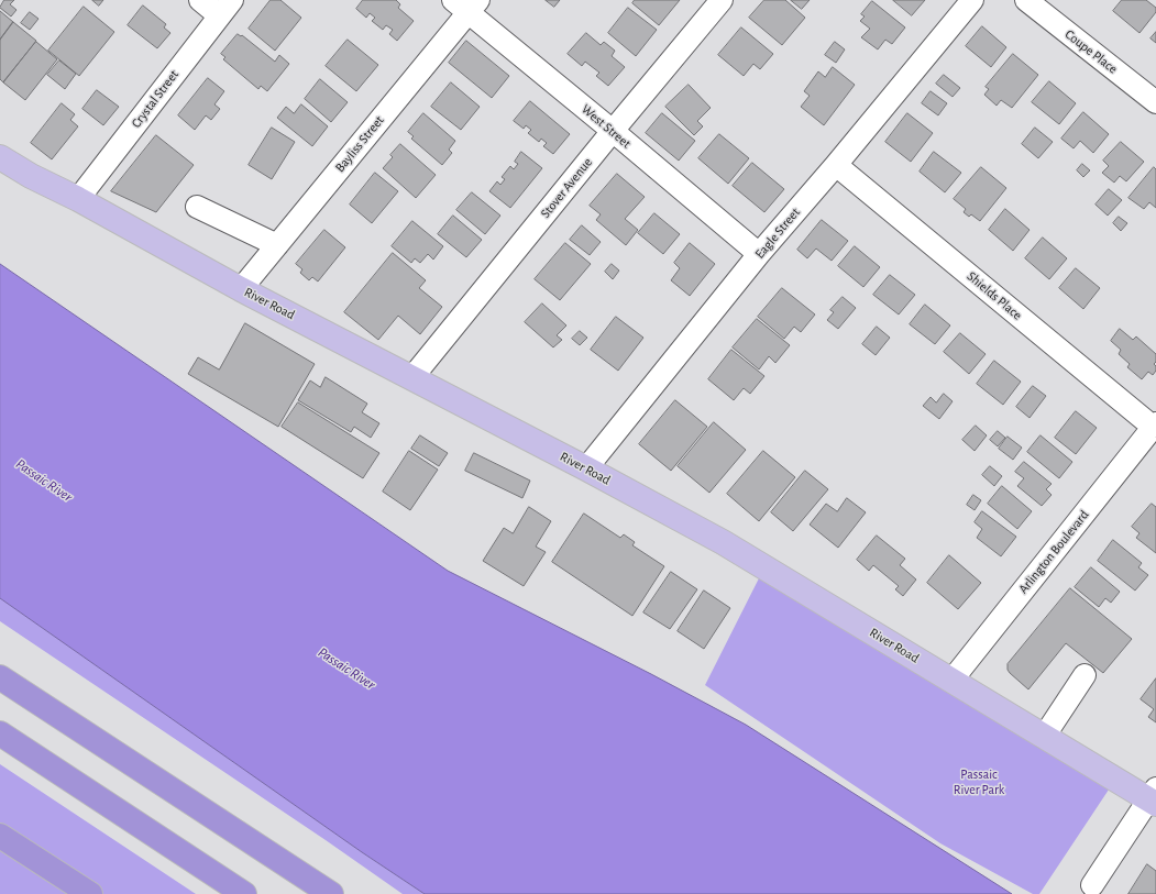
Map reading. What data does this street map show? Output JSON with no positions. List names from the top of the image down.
{
  "streets": {
    "main road": ["River Road"],
    "street": [
      "Coupe Place",
      "Crystal Street",
      "West Street",
      "Bayliss Street",
      "Stover Avenue",
      "Eagle Street",
      "Shields Place",
      "Arlington Boulevard"
    ]
  },
  "crossings": [
    ["Crystal Street", "River Road"],
    ["West Street", "Bayliss Street"],
    ["West Street", "Stover Avenue"],
    ["West Street", "Eagle Street"],
    ["Bayliss Street", "River Road"],
    ["Stover Avenue", "River Road"],
    ["Eagle Street", "Shields Place"],
    ["Eagle Street", "River Road"],
    ["Shields Place", "Arlington Boulevard"],
    ["River Road", "Arlington Boulevard"]
  ],
  "water": ["Passaic River"],
  "parks": ["Passaic River Park"]
}
